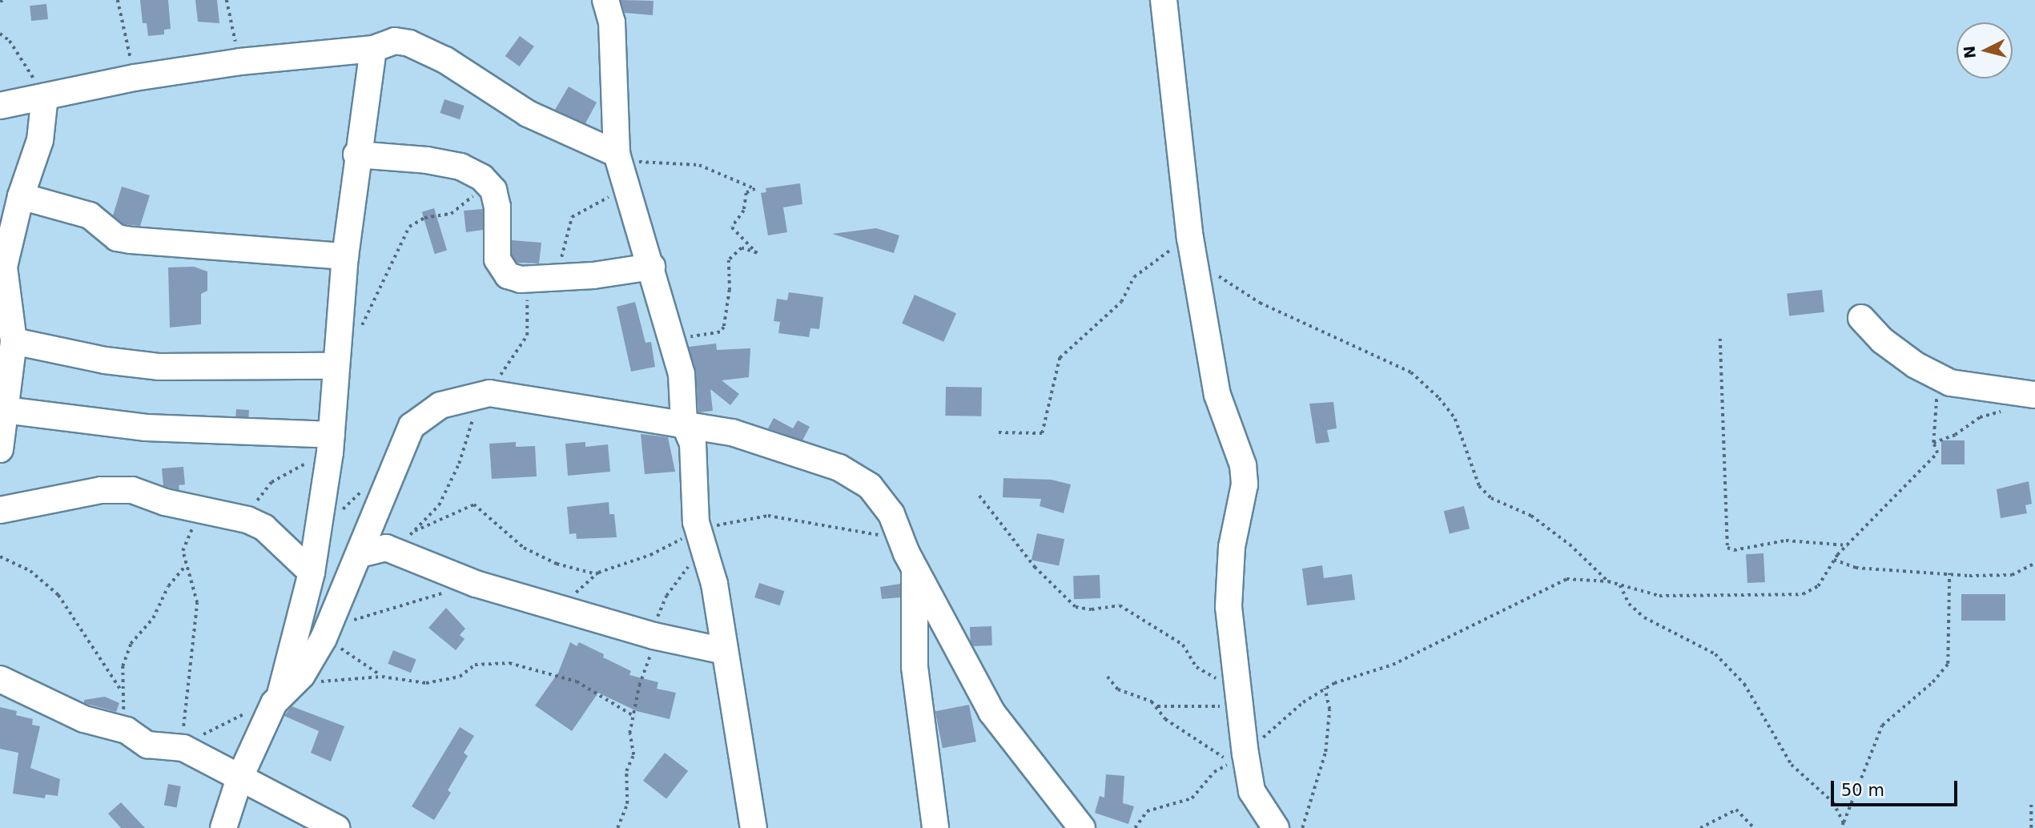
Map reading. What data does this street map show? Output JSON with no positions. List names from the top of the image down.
{
  "scale_bar": "50 m",
  "north": "left"
}
